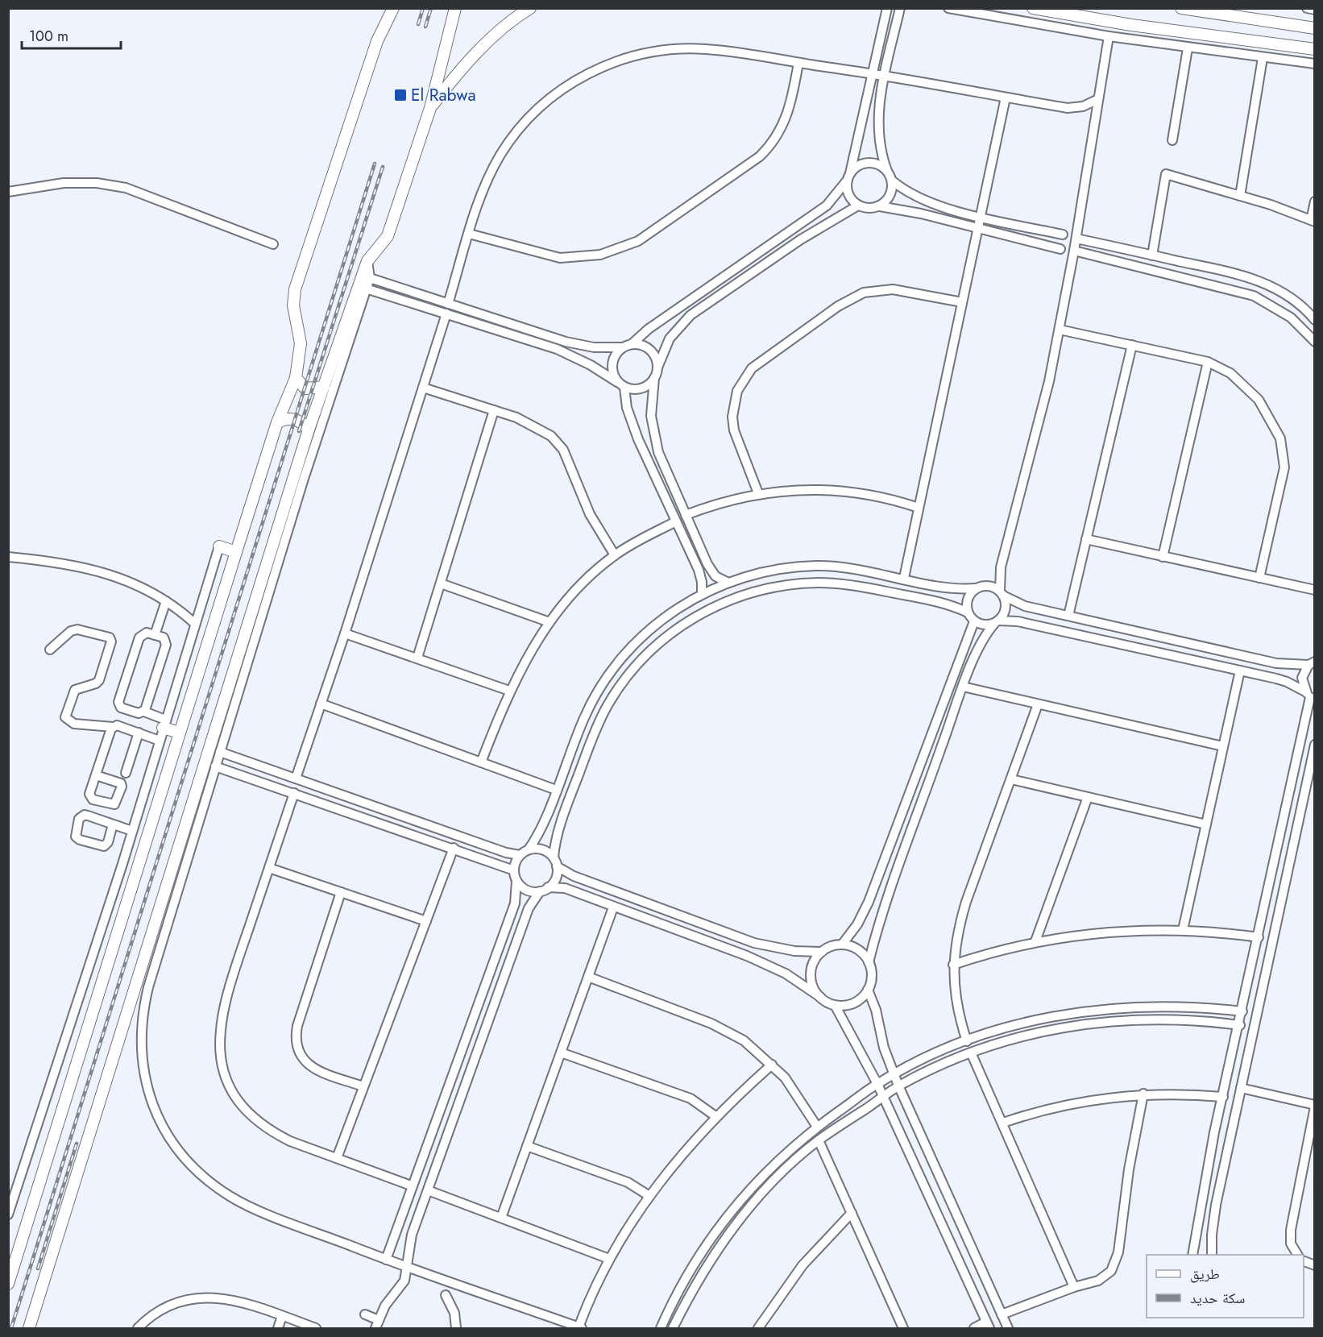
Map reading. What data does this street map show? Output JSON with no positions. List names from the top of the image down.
{
  "places": {
    "transit": ["El Rabwa"]
  },
  "legend": ["طريق", "سكة حديد"],
  "scale_bar": "100 m"
}
